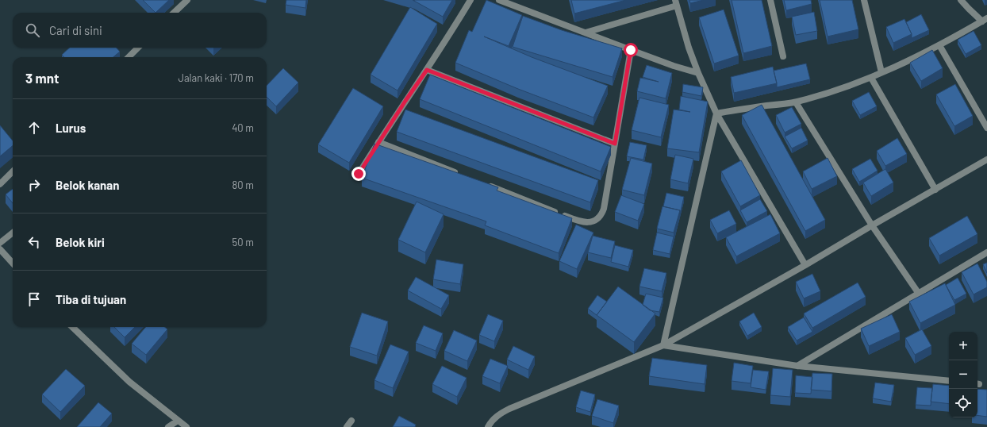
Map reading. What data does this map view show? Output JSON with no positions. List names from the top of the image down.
{
  "page": {
    "search": "Cari di sini",
    "heading": ["3 mnt", "Jalan kaki · 170 m"],
    "list": [
      ["Lurus", "40 m"],
      ["Belok kanan", "80 m"],
      ["Belok kiri", "50 m"],
      "Tiba di tujuan"
    ],
    "map_buttons": ["+", "−"]
  }
}
